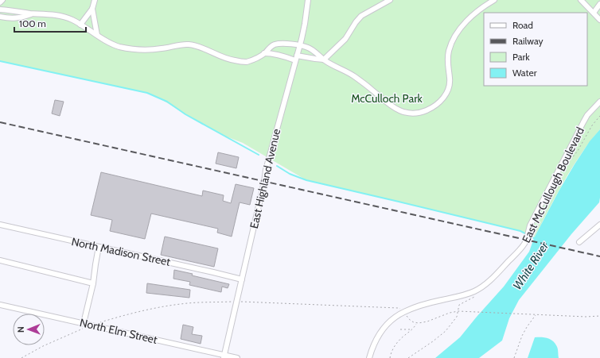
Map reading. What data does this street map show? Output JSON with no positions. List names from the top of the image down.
{
  "streets": {
    "street": [
      "East Highland Avenue",
      "East McCullough Boulevard",
      "North Madison Street",
      "North Elm Street"
    ]
  },
  "crossings": [
    ["East Highland Avenue", "North Madison Street"],
    ["East Highland Avenue", "North Elm Street"]
  ],
  "water": ["White River"],
  "parks": ["McCulloch Park"],
  "legend": [
    "Road",
    "Railway",
    "Park",
    "Water"
  ],
  "scale_bar": "100 m",
  "north": "left"
}
